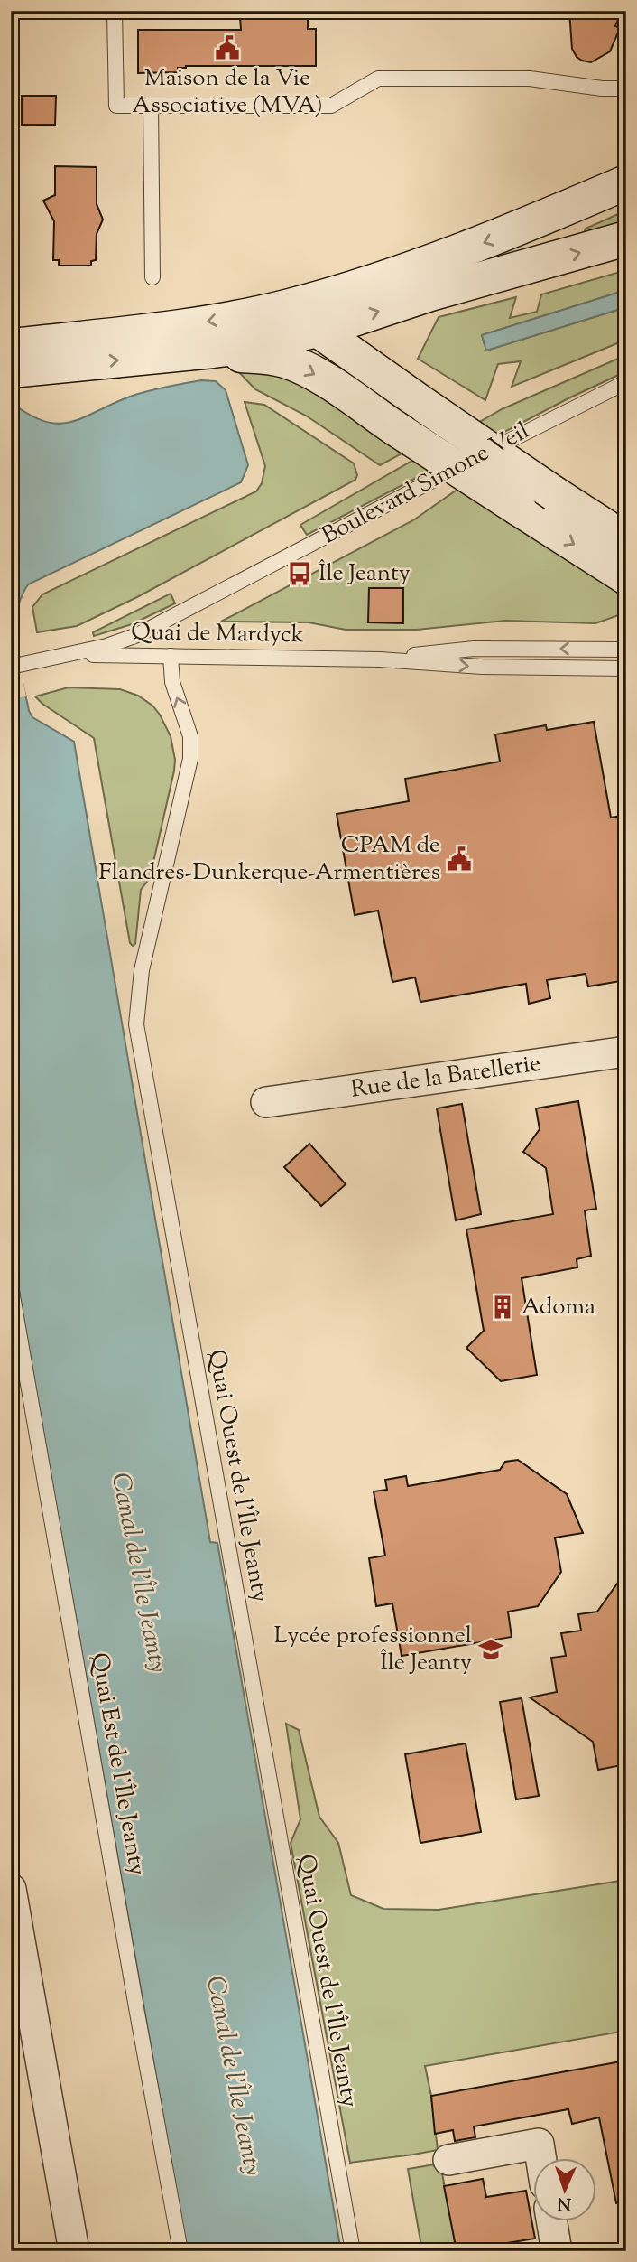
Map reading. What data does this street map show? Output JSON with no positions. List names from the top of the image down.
{
  "streets": {
    "street": ["Rue de la Batellerie"],
    "lane": [
      "Boulevard Simone Veil",
      "Quai de Mardyck",
      "Quai Ouest de l'Île Jeanty",
      "Quai Est de l'Île Jeanty"
    ]
  },
  "crossings": [
    ["Boulevard Simone Veil", "Quai de Mardyck"],
    ["Quai de Mardyck", "Quai Ouest de l'Île Jeanty"]
  ],
  "one_way": ["Quai Ouest de l'Île Jeanty"],
  "water": ["Canal de l'Île Jeanty"],
  "places": {
    "public building": ["Maison de la Vie Associative (MVA)", "CPAM de Flandres-Dunkerque-Armentières"],
    "bus stop": ["Île Jeanty"],
    "building": ["Adoma"],
    "school or university": ["Lycée professionnel Île Jeanty"]
  },
  "north": "bottom"
}
